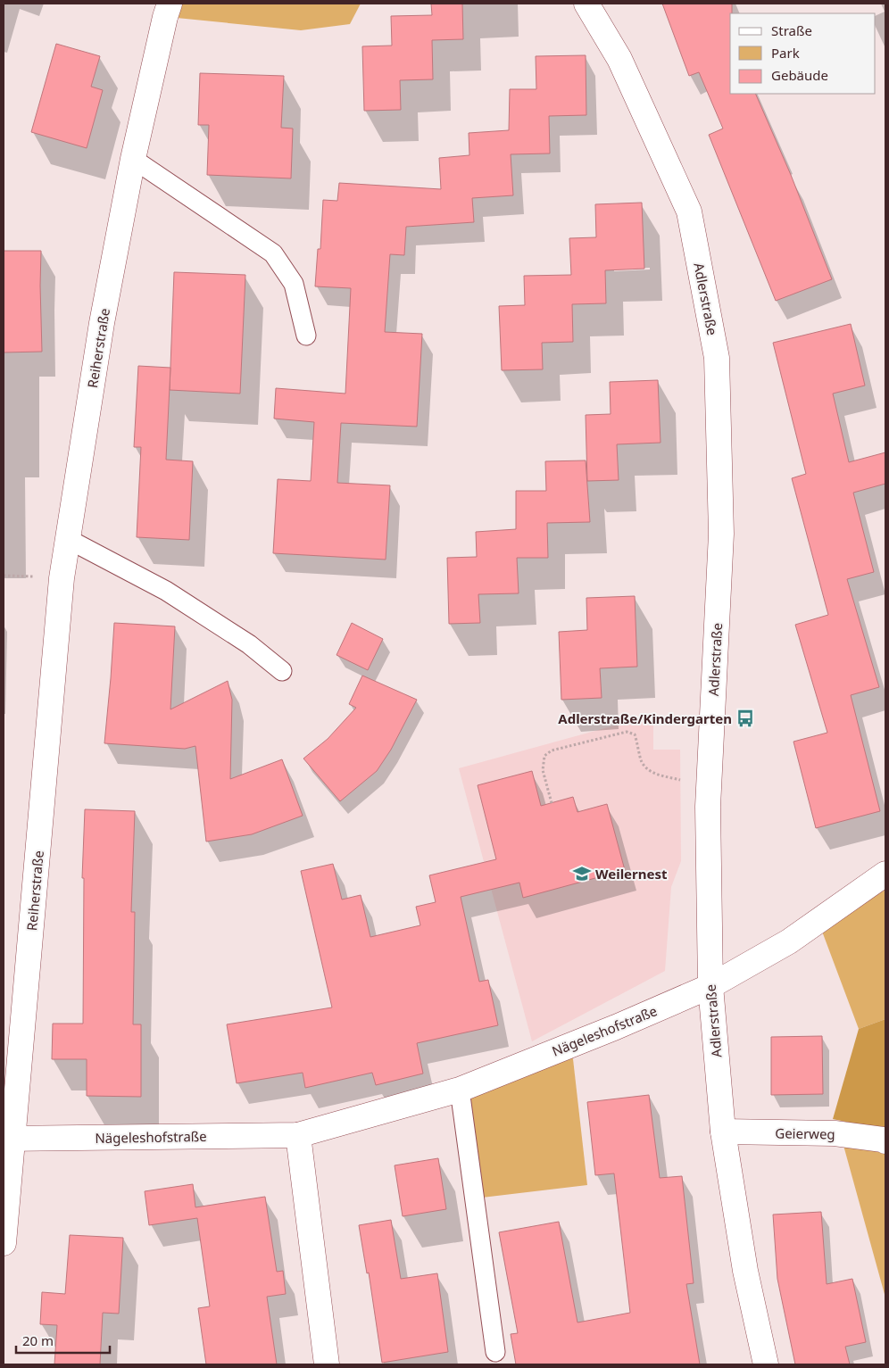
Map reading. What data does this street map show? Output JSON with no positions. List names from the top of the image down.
{
  "streets": {
    "street": [
      "Adlerstraße",
      "Reiherstraße",
      "Nägeleshofstraße",
      "Geierweg"
    ]
  },
  "crossings": [
    ["Adlerstraße", "Nägeleshofstraße"],
    ["Adlerstraße", "Geierweg"],
    ["Reiherstraße", "Nägeleshofstraße"]
  ],
  "places": {
    "bus stop": ["Adlerstraße/Kindergarten"],
    "school or university": ["Weilernest"]
  },
  "legend": ["Straße", "Park", "Gebäude"],
  "scale_bar": "20 m"
}
